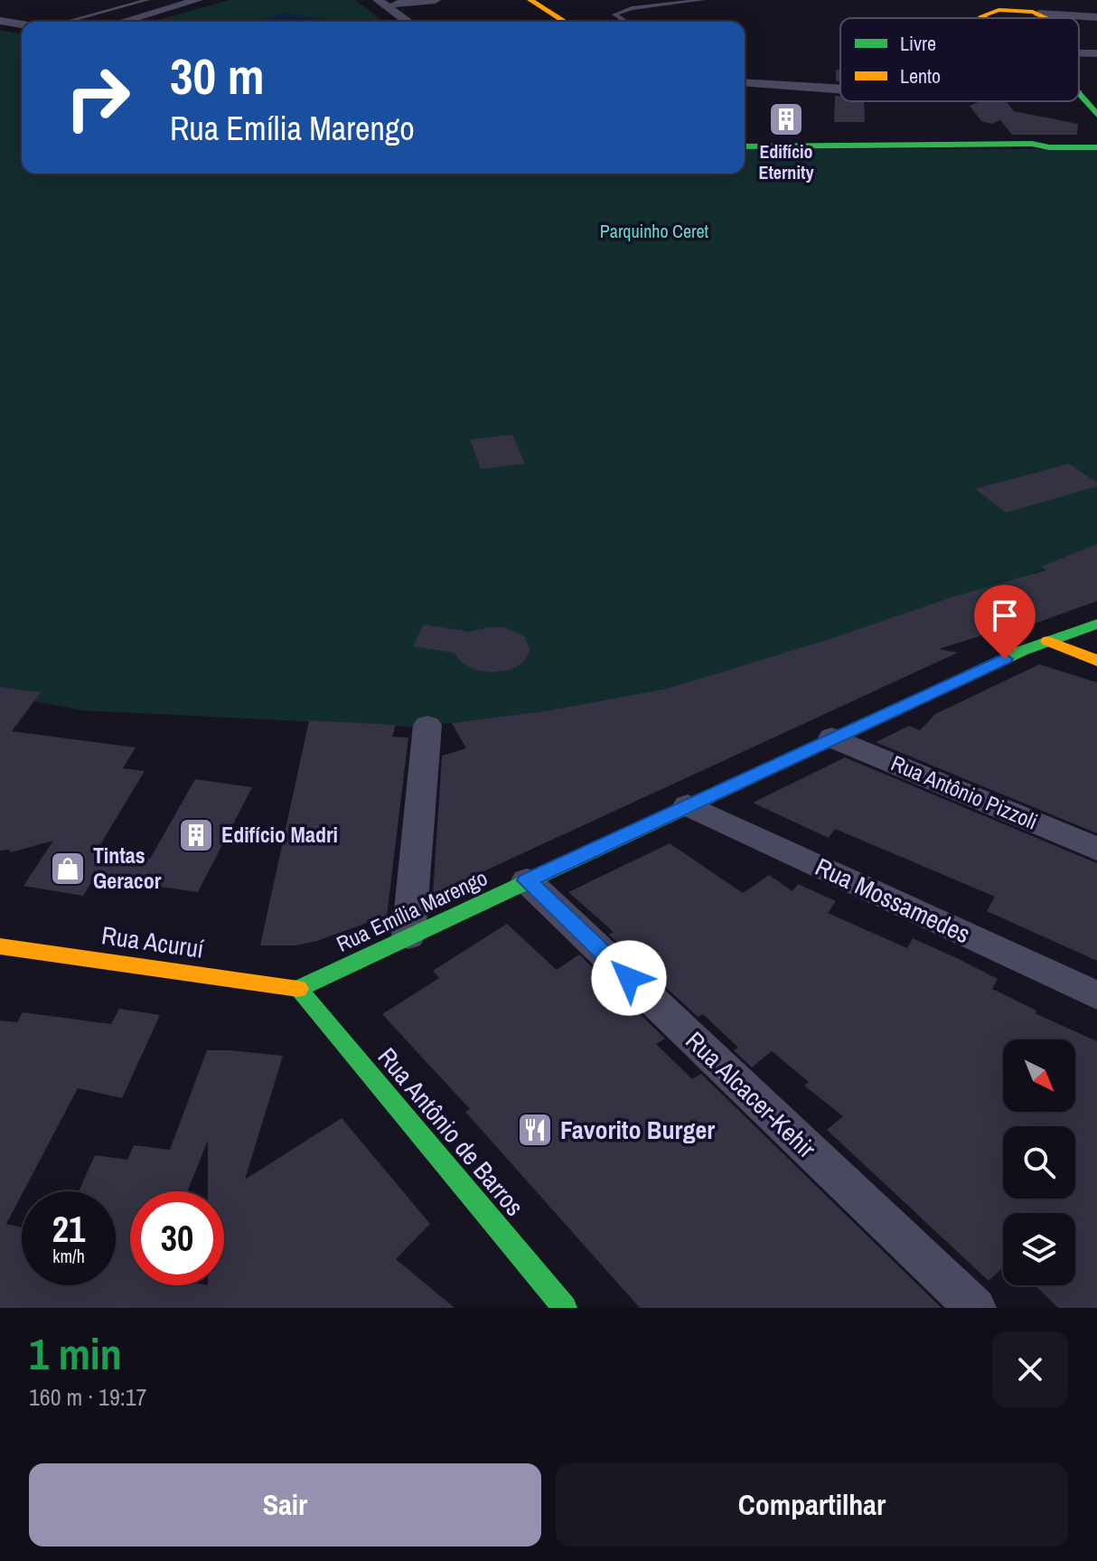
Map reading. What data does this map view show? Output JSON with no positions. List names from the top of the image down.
{
  "streets": {
    "street": [
      "Rua Antônio Pizzoli",
      "Rua Mossamedes",
      "Rua Emília Marengo",
      "Rua Acuruí",
      "Rua Alcacer-Kehir",
      "Rua Antônio de Barros"
    ]
  },
  "crossings": [
    ["Rua Antônio Pizzoli", "Rua Emília Marengo"],
    ["Rua Mossamedes", "Rua Emília Marengo"],
    ["Rua Emília Marengo", "Rua Acuruí"],
    ["Rua Emília Marengo", "Rua Alcacer-Kehir"],
    ["Rua Emília Marengo", "Rua Antônio de Barros"],
    ["Rua Acuruí", "Rua Antônio de Barros"]
  ],
  "parks": ["Parquinho Ceret"],
  "places": {
    "building": ["Edifício Eternity", "Edifício Madri"],
    "shop": ["Tintas Geracor"],
    "restaurant": ["Favorito Burger"]
  },
  "legend": ["Livre", "Lento"],
  "north": "bottom right",
  "page": {
    "turn": ["30 m", "Rua Emília Marengo"],
    "speed": "21 km/h",
    "limit": "30",
    "heading": ["1 min", "160 m · 19:17"],
    "buttons": ["Sair", "Compartilhar"]
  }
}
